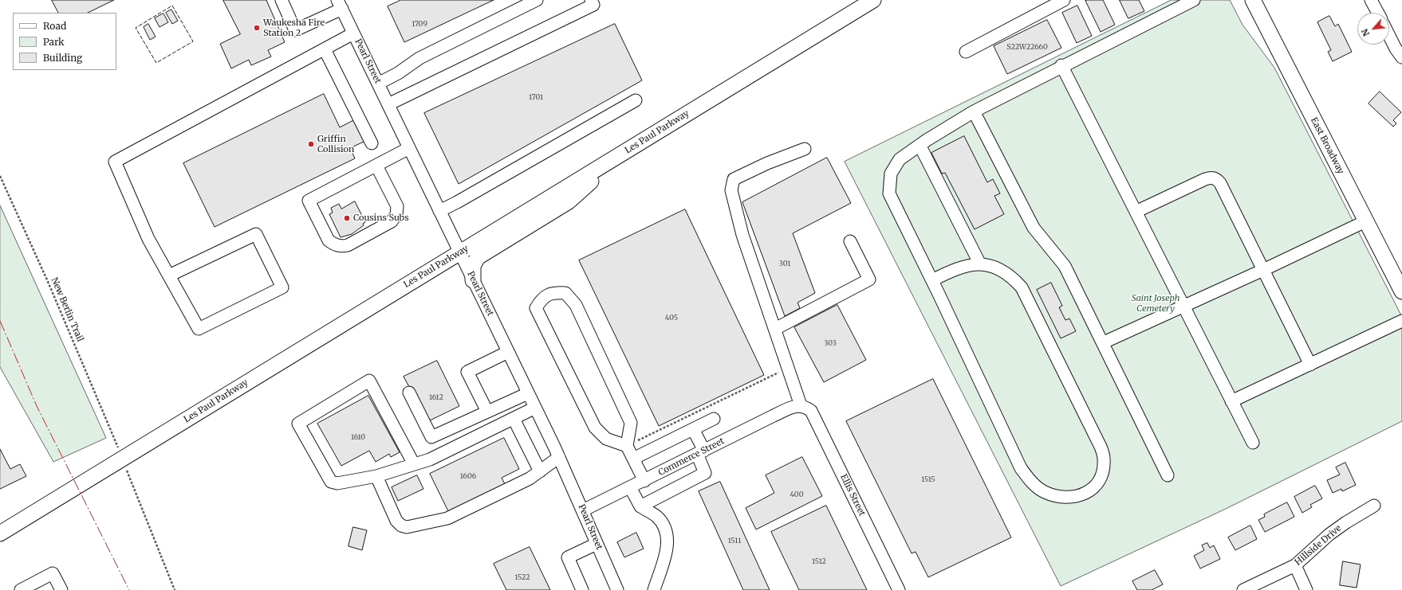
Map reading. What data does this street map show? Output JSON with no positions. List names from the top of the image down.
{
  "streets": {
    "main road": ["Les Paul Parkway", "East Broadway"],
    "street": [
      "Pearl Street",
      "Commerce Street",
      "Ellis Street",
      "Hillside Drive"
    ],
    "path": ["New Berlin Trail"]
  },
  "crossings": [
    ["Pearl Street", "Les Paul Parkway"],
    ["Pearl Street", "Commerce Street"],
    ["Commerce Street", "Ellis Street"]
  ],
  "parks": ["Saint Joseph Cemetery"],
  "places": ["Waukesha Fire Station 2", "Griffin Collision", "Cousins Subs"],
  "house_numbers": [
    "1709",
    "S22W22660",
    "1701",
    "301",
    "405",
    "303",
    "1612",
    "1610",
    "1606",
    "1515",
    "400",
    "1511",
    "1512",
    "1522"
  ],
  "legend": ["Road", "Park", "Building"],
  "north": "bottom left"
}
